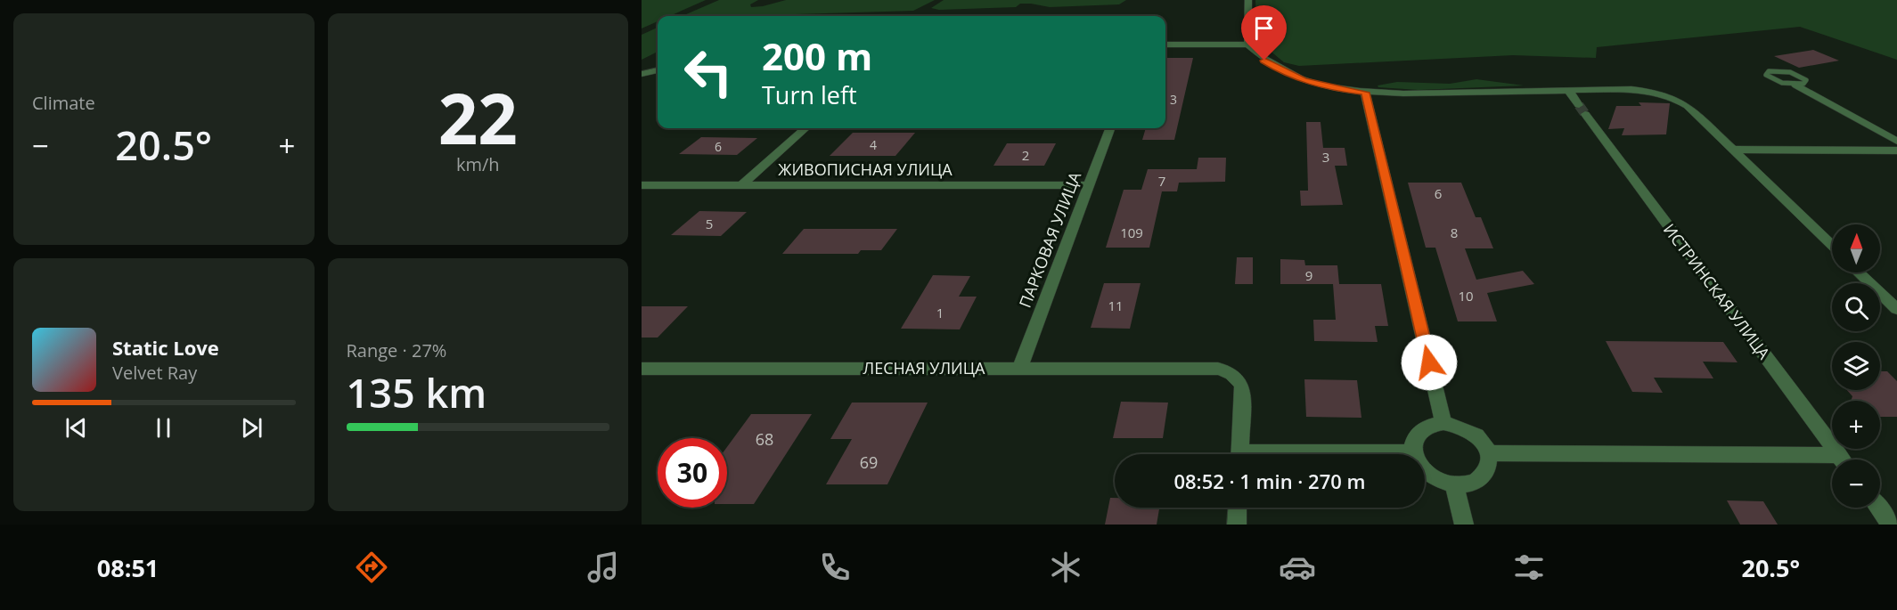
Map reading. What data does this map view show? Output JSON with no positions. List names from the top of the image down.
{
  "streets": {
    "street": [
      "ЖИВОПИСНАЯ УЛИЦА",
      "ПАРКОВАЯ УЛИЦА",
      "ИСТРИНСКАЯ УЛИЦА",
      "ЛЕСНАЯ УЛИЦА"
    ]
  },
  "crossings": [
    ["ЖИВОПИСНАЯ УЛИЦА", "ПАРКОВАЯ УЛИЦА"],
    ["ПАРКОВАЯ УЛИЦА", "ЛЕСНАЯ УЛИЦА"]
  ],
  "house_numbers": [
    "3",
    "4",
    "6",
    "2",
    "3",
    "7",
    "6",
    "5",
    "109",
    "8",
    "9",
    "10",
    "11",
    "1",
    "68",
    "69"
  ],
  "north": "top",
  "page": {
    "tile": [
      "Climate",
      ["22", "km/h"],
      ["Range · 27%", "135 km"]
    ],
    "turn": ["200 m", "Turn left"],
    "heat": ["−", "20.5°", "+"],
    "map_buttons": ["+", "−"],
    "song": ["Static Love", "Velvet Ray"],
    "limit": "30",
    "trip": "08:52 · 1 min · 270 m",
    "tabs": ["08:51", "20.5°"]
  }
}
